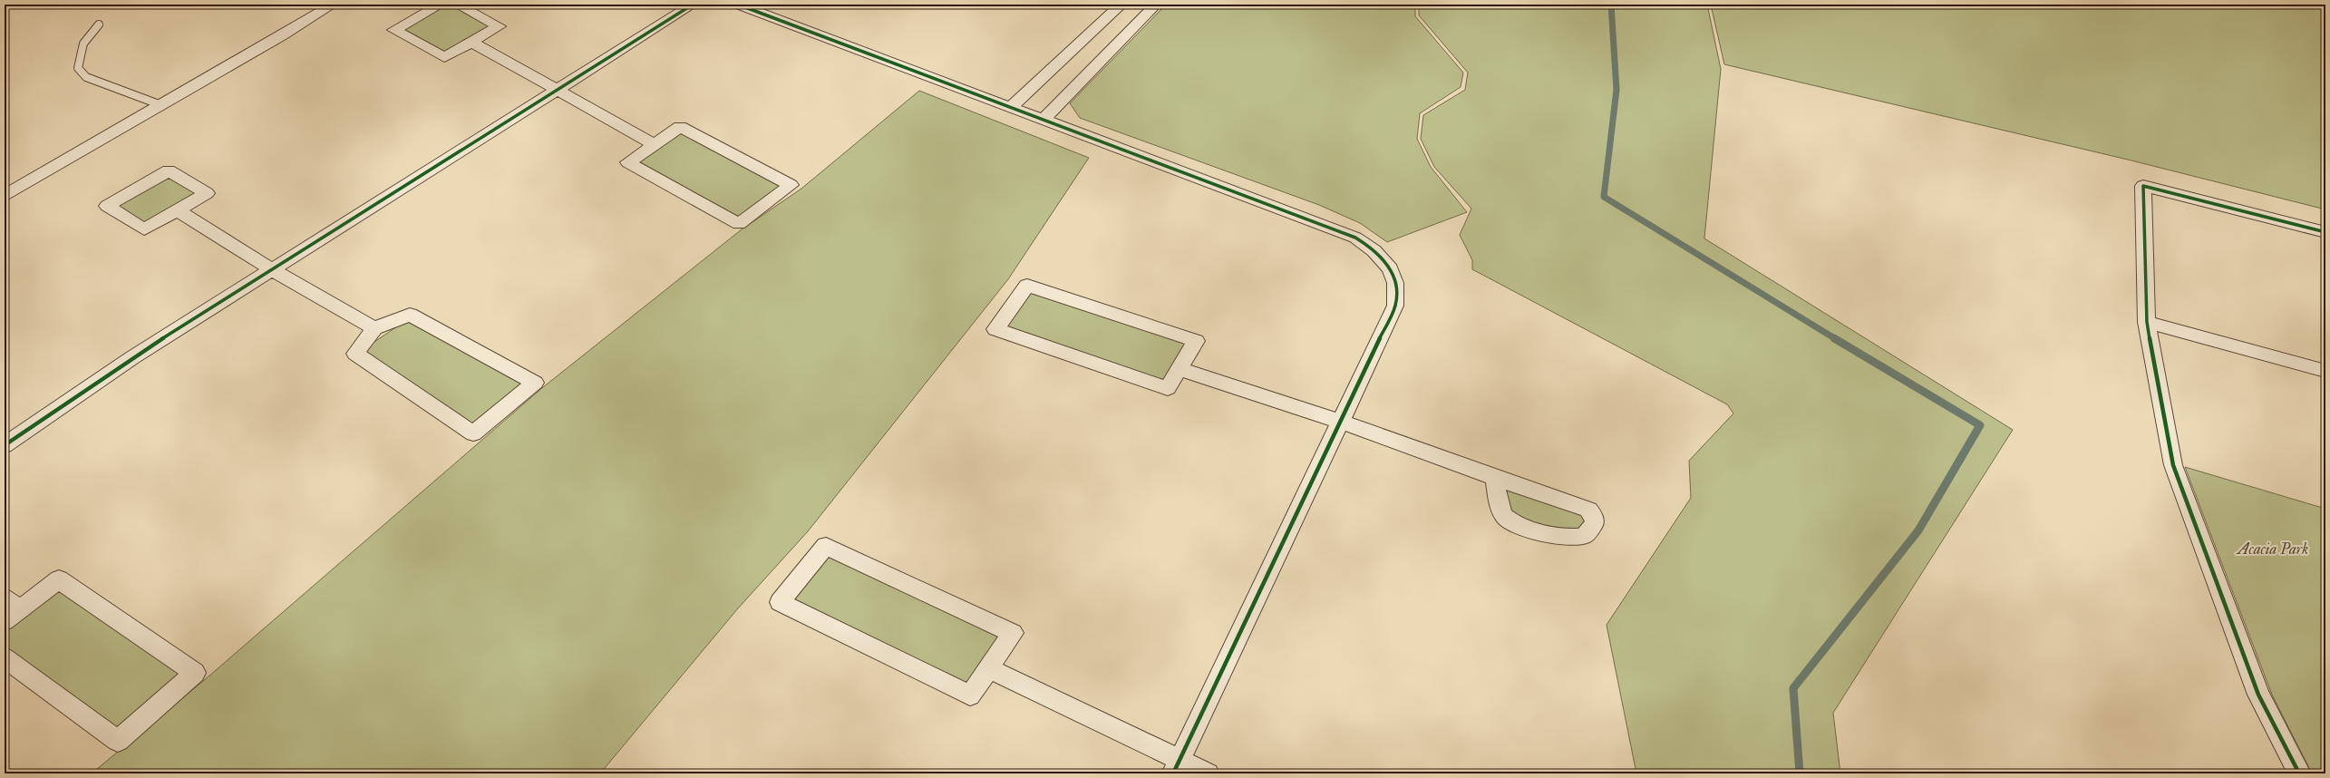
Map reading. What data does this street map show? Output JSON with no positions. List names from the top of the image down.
{
  "parks": ["Acacia Park"]
}
